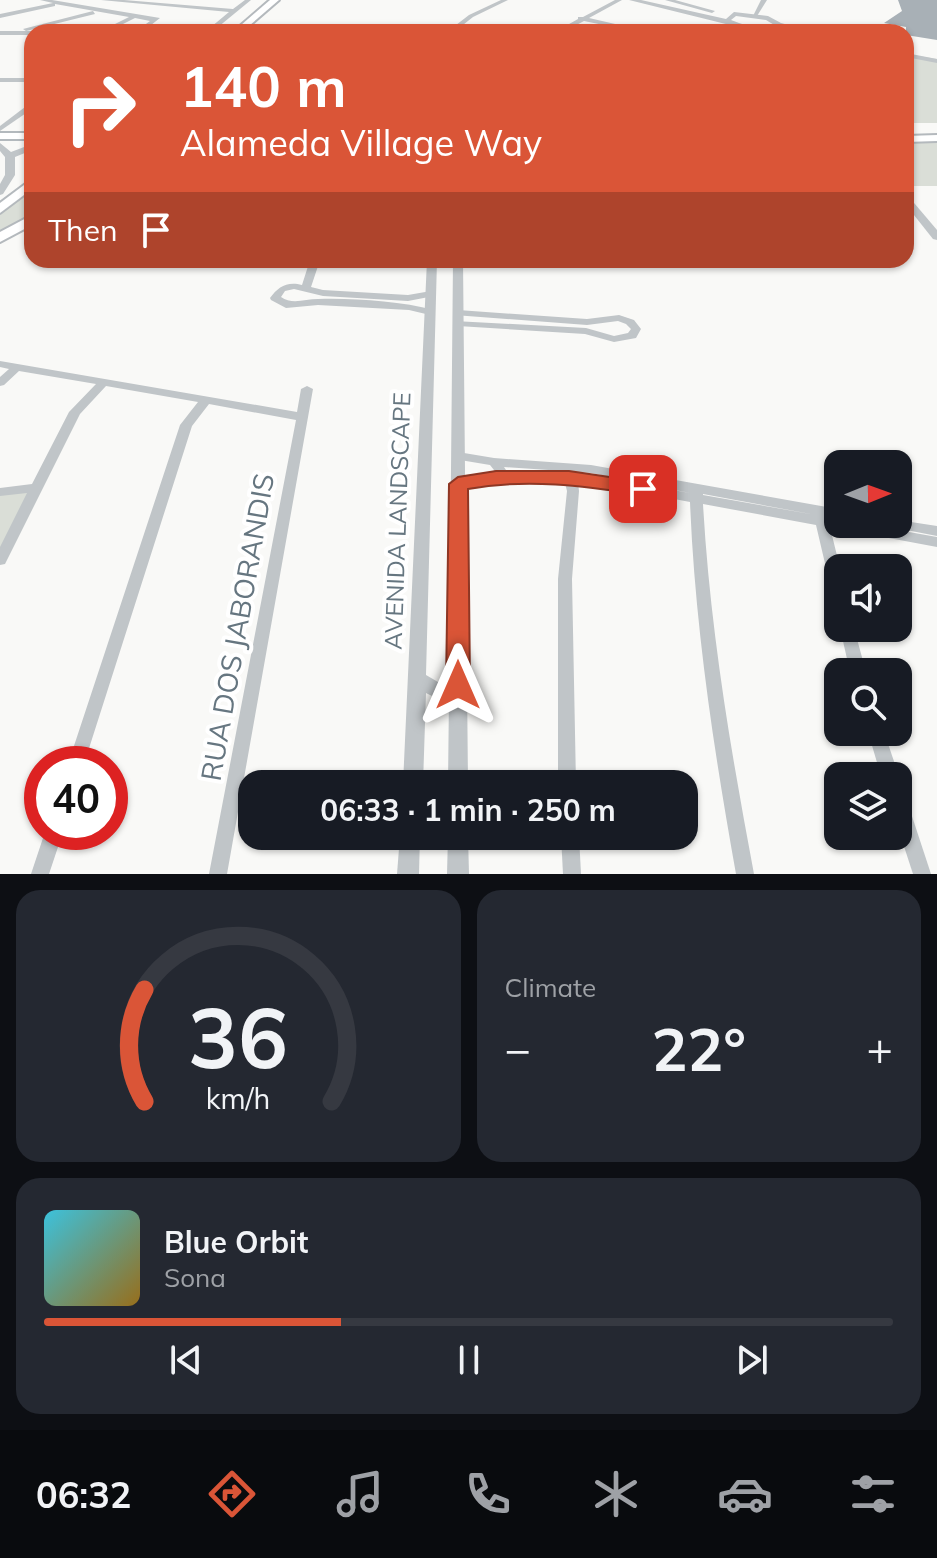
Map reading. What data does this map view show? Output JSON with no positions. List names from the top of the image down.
{
  "streets": {
    "street": ["AVENIDA LANDSCAPE", "RUA DOS JABORANDIS"]
  },
  "north": "right",
  "page": {
    "turn": ["140 m", "Alameda Village Way"],
    "then": "Then",
    "limit": "40",
    "trip": "06:33 · 1 min · 250 m",
    "tile": "Climate",
    "heat": ["−", "22°", "+"],
    "song": ["Blue Orbit", "Sona"],
    "tabs": "06:32",
    "gauge": ["36", "km/h"]
  }
}
